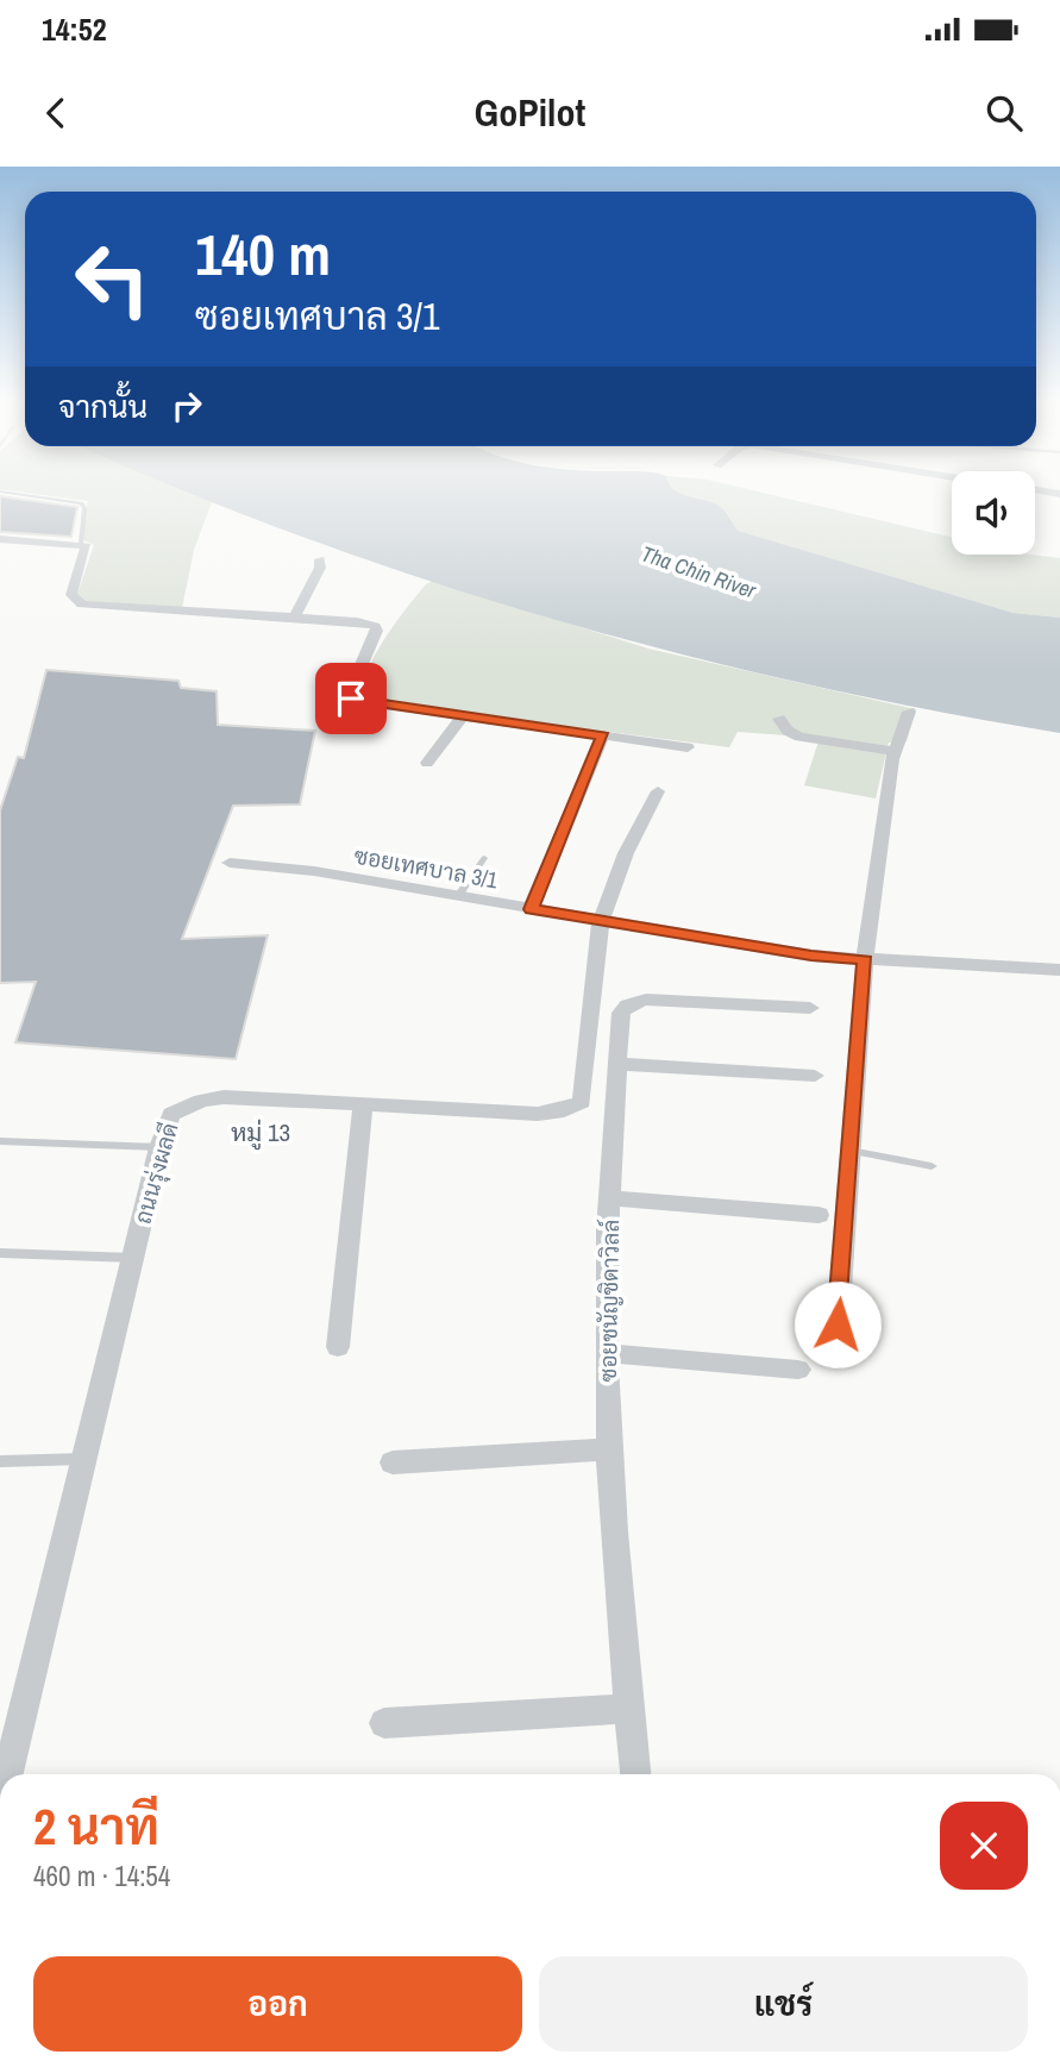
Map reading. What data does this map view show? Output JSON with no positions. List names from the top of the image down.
{
  "streets": {
    "street": ["ซอยเทศบาล 3/1", "ถนนรุ่งผลดี", "ซอยชนัญชิดาวิลล์"]
  },
  "crossings": [
    ["ซอยเทศบาล 3/1", "ถนนรุ่งผลดี"]
  ],
  "districts": ["หมู่ 13"],
  "water": ["Tha Chin River"],
  "page": {
    "status": "14:52",
    "header": "GoPilot",
    "turn": ["140 m", "ซอยเทศบาล 3/1"],
    "then": "จากนั้น",
    "heading": ["2 นาที", "460 m · 14:54"],
    "buttons": ["ออก", "แชร์"]
  }
}
